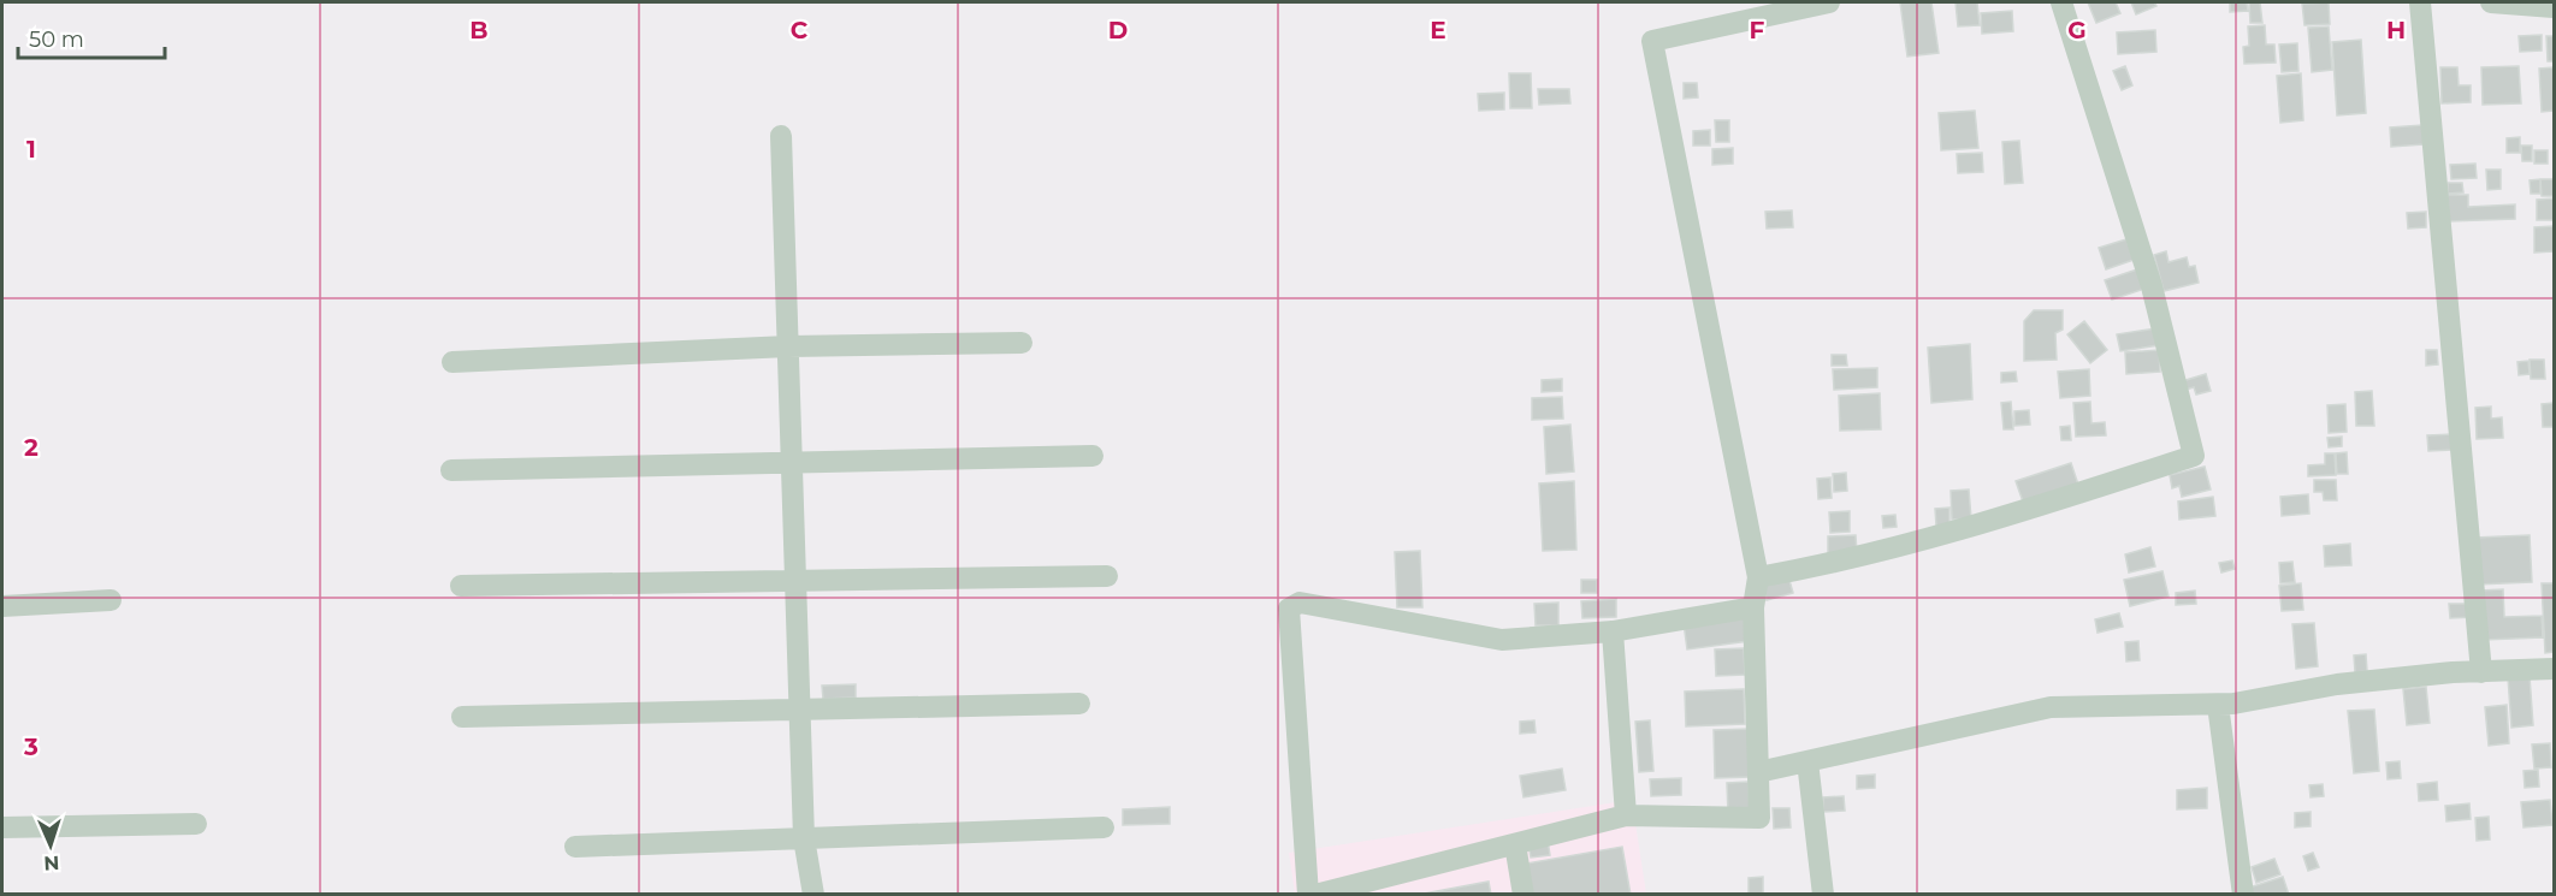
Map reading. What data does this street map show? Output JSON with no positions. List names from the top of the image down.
{
  "scale_bar": "50 m",
  "north": "bottom",
  "grid": {
    "columns": [
      "B",
      "C",
      "D",
      "E",
      "F",
      "G",
      "H"
    ],
    "rows": ["1", "2", "3"]
  }
}
